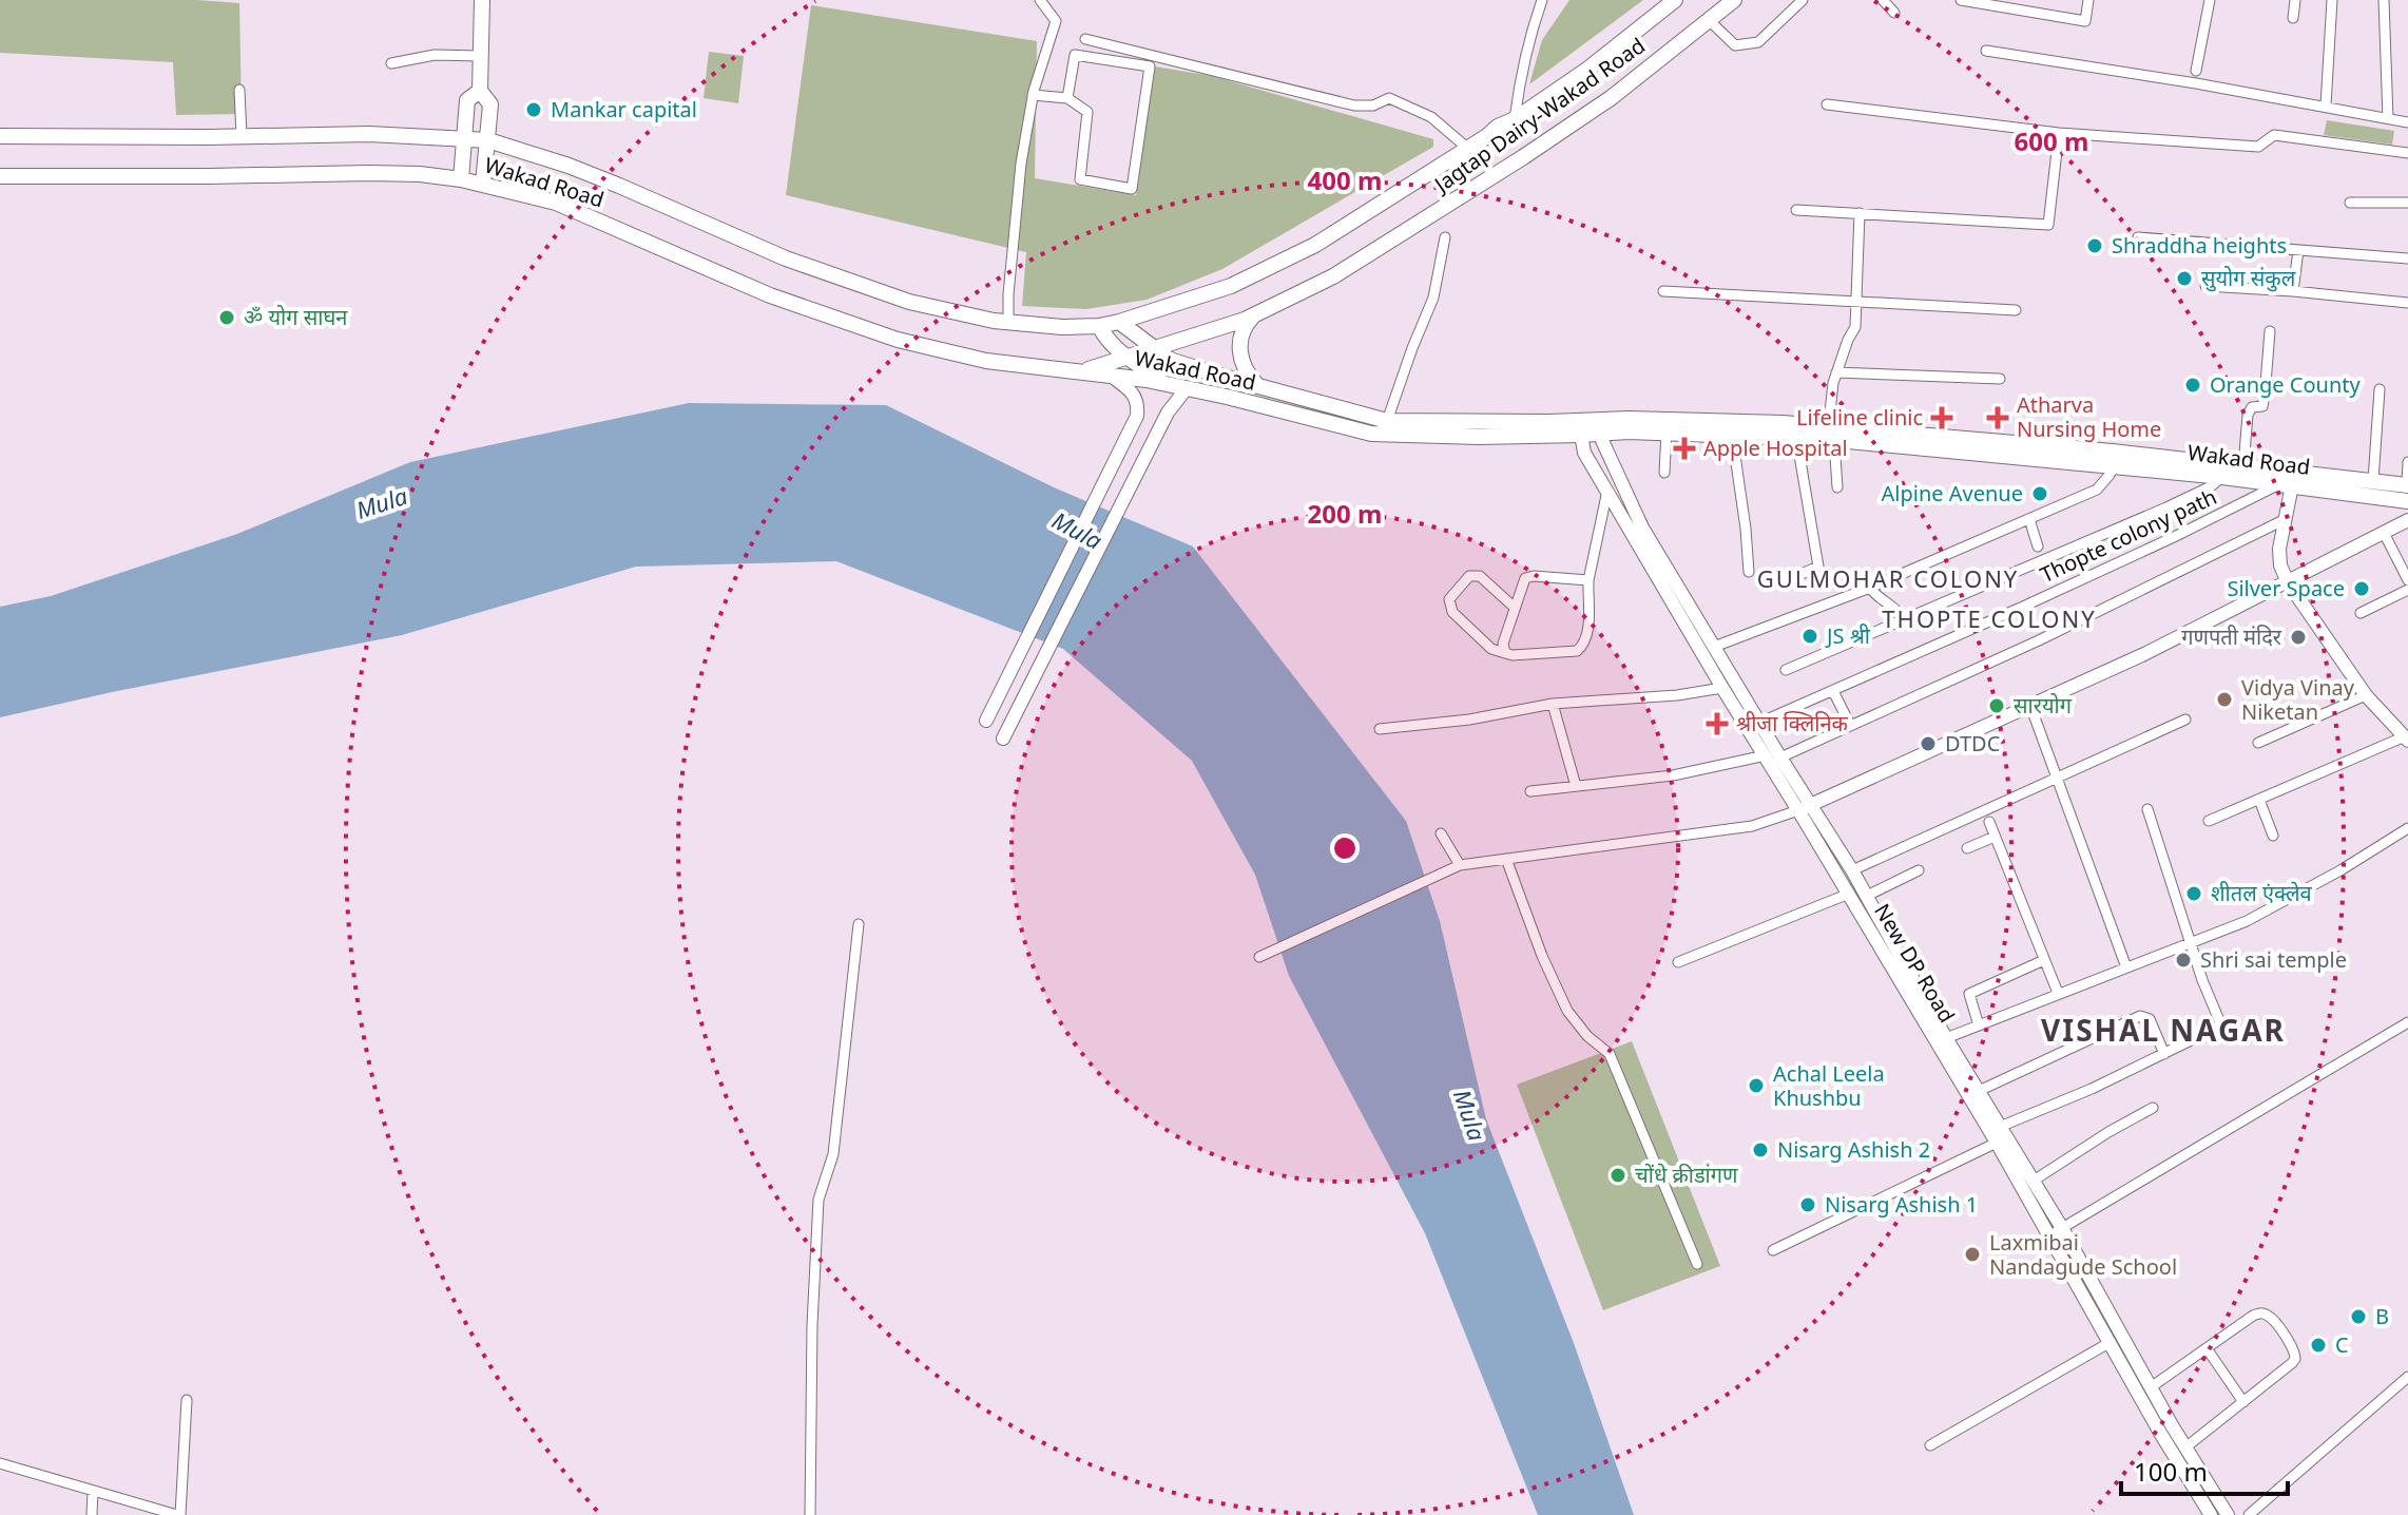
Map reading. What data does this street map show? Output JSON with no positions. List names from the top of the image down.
{
  "streets": {
    "main road": ["Jagtap Dairy-Wakad Road", "Wakad Road", "New DP Road"],
    "street": ["Thopte colony path"]
  },
  "crossings": [
    ["Jagtap Dairy-Wakad Road", "Wakad Road"],
    ["Wakad Road", "Thopte colony path"],
    ["Wakad Road", "New DP Road"],
    ["Thopte colony path", "New DP Road"]
  ],
  "districts": ["GULMOHAR COLONY", "THOPTE COLONY", "VISHAL NAGAR"],
  "water": ["Mula"],
  "places": {
    "other": [
      "Mankar capital",
      "Shraddha heights",
      "सुयोग संकुल",
      "ॐ योग साघन",
      "Orange County",
      "Alpine Avenue",
      "Silver Space",
      "JS श्री",
      "गणपती मंदिर",
      "Vidya Vinay Niketan",
      "सारयोग",
      "DTDC",
      "शीतल एंक्लेव",
      "Shri sai temple",
      "Achal Leela Khushbu",
      "Nisarg Ashish 2",
      "चोंधे क्रीडांगण",
      "Nisarg Ashish 1",
      "Laxmibai Nandagude School",
      "B",
      "C"
    ],
    "health": [
      "Lifeline clinic",
      "Atharva Nursing Home",
      "Apple Hospital",
      "श्रीजा क्लिनिक"
    ]
  },
  "scale_bar": "100 m",
  "rings": ["600 m", "400 m", "200 m"]
}
